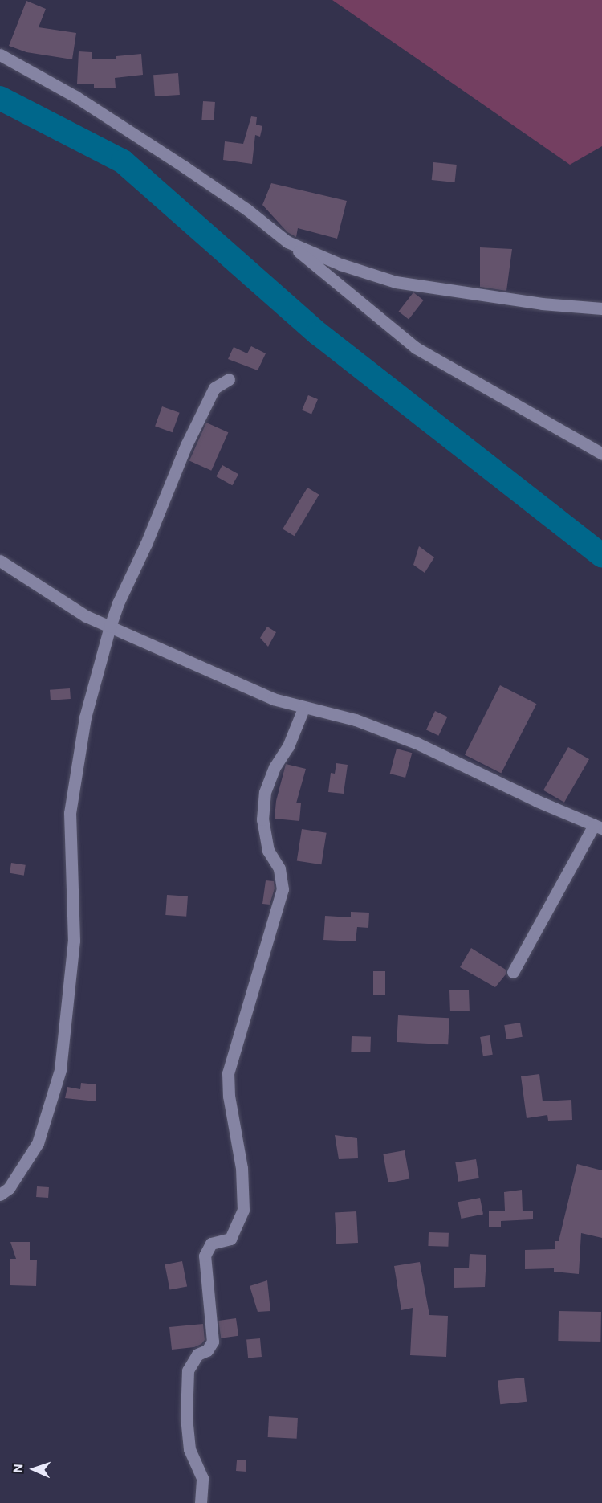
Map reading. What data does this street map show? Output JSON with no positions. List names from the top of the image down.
{
  "north": "left"
}
